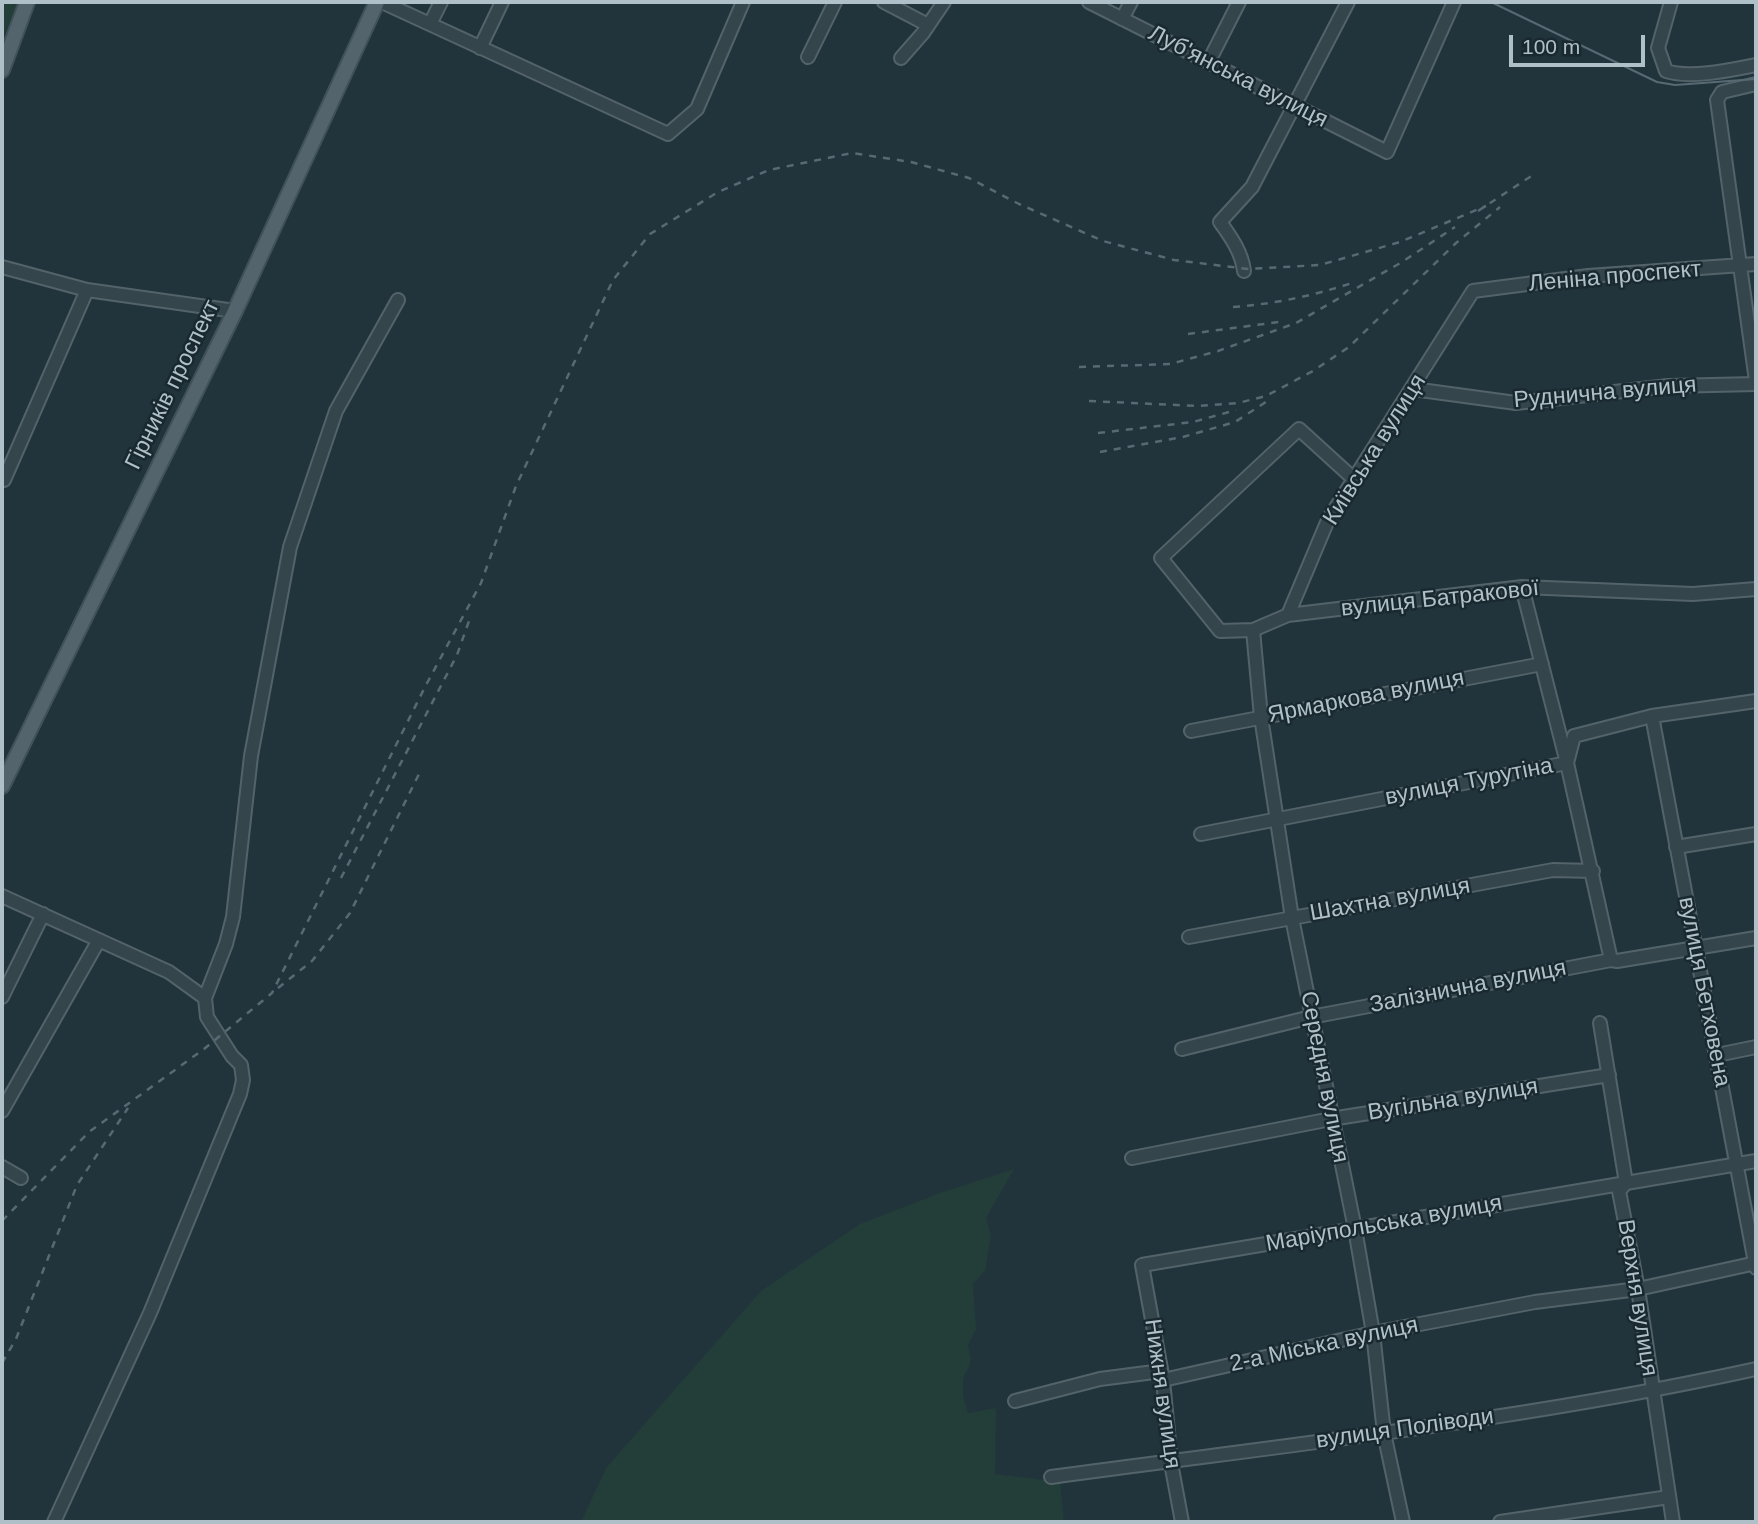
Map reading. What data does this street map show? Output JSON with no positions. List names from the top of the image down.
{
  "streets": {
    "main road": ["Гірників проспект"],
    "street": [
      "Луб'янська вулиця",
      "Леніна проспект",
      "Руднична вулиця",
      "Київська вулиця",
      "вулиця Батракової",
      "Ярмаркова вулиця",
      "вулиця Турутіна",
      "Шахтна вулиця",
      "Залізнична вулиця",
      "вулиця Бетховена",
      "Середня вулиця",
      "Вугільна вулиця",
      "Маріупольська вулиця",
      "Верхня вулиця",
      "2-а Міська вулиця",
      "Нижня вулиця",
      "вулиця Поліводи"
    ]
  },
  "crossings": [
    ["Леніна проспект", "Київська вулиця"],
    ["Руднична вулиця", "Київська вулиця"],
    ["Київська вулиця", "вулиця Батракової"],
    ["вулиця Батракової", "Середня вулиця"],
    ["Ярмаркова вулиця", "Середня вулиця"],
    ["вулиця Турутіна", "вулиця Бетховена"],
    ["вулиця Турутіна", "Середня вулиця"],
    ["Шахтна вулиця", "Середня вулиця"],
    ["Залізнична вулиця", "вулиця Бетховена"],
    ["Залізнична вулиця", "Середня вулиця"],
    ["вулиця Бетховена", "Маріупольська вулиця"],
    ["вулиця Бетховена", "2-а Міська вулиця"],
    ["Середня вулиця", "Вугільна вулиця"],
    ["Середня вулиця", "Маріупольська вулиця"],
    ["Середня вулиця", "2-а Міська вулиця"],
    ["Середня вулиця", "вулиця Поліводи"],
    ["Вугільна вулиця", "Верхня вулиця"],
    ["Маріупольська вулиця", "Верхня вулиця"],
    ["Маріупольська вулиця", "Нижня вулиця"],
    ["Верхня вулиця", "2-а Міська вулиця"],
    ["Верхня вулиця", "вулиця Поліводи"],
    ["2-а Міська вулиця", "Нижня вулиця"],
    ["Нижня вулиця", "вулиця Поліводи"]
  ],
  "scale_bar": "100 m"
}
